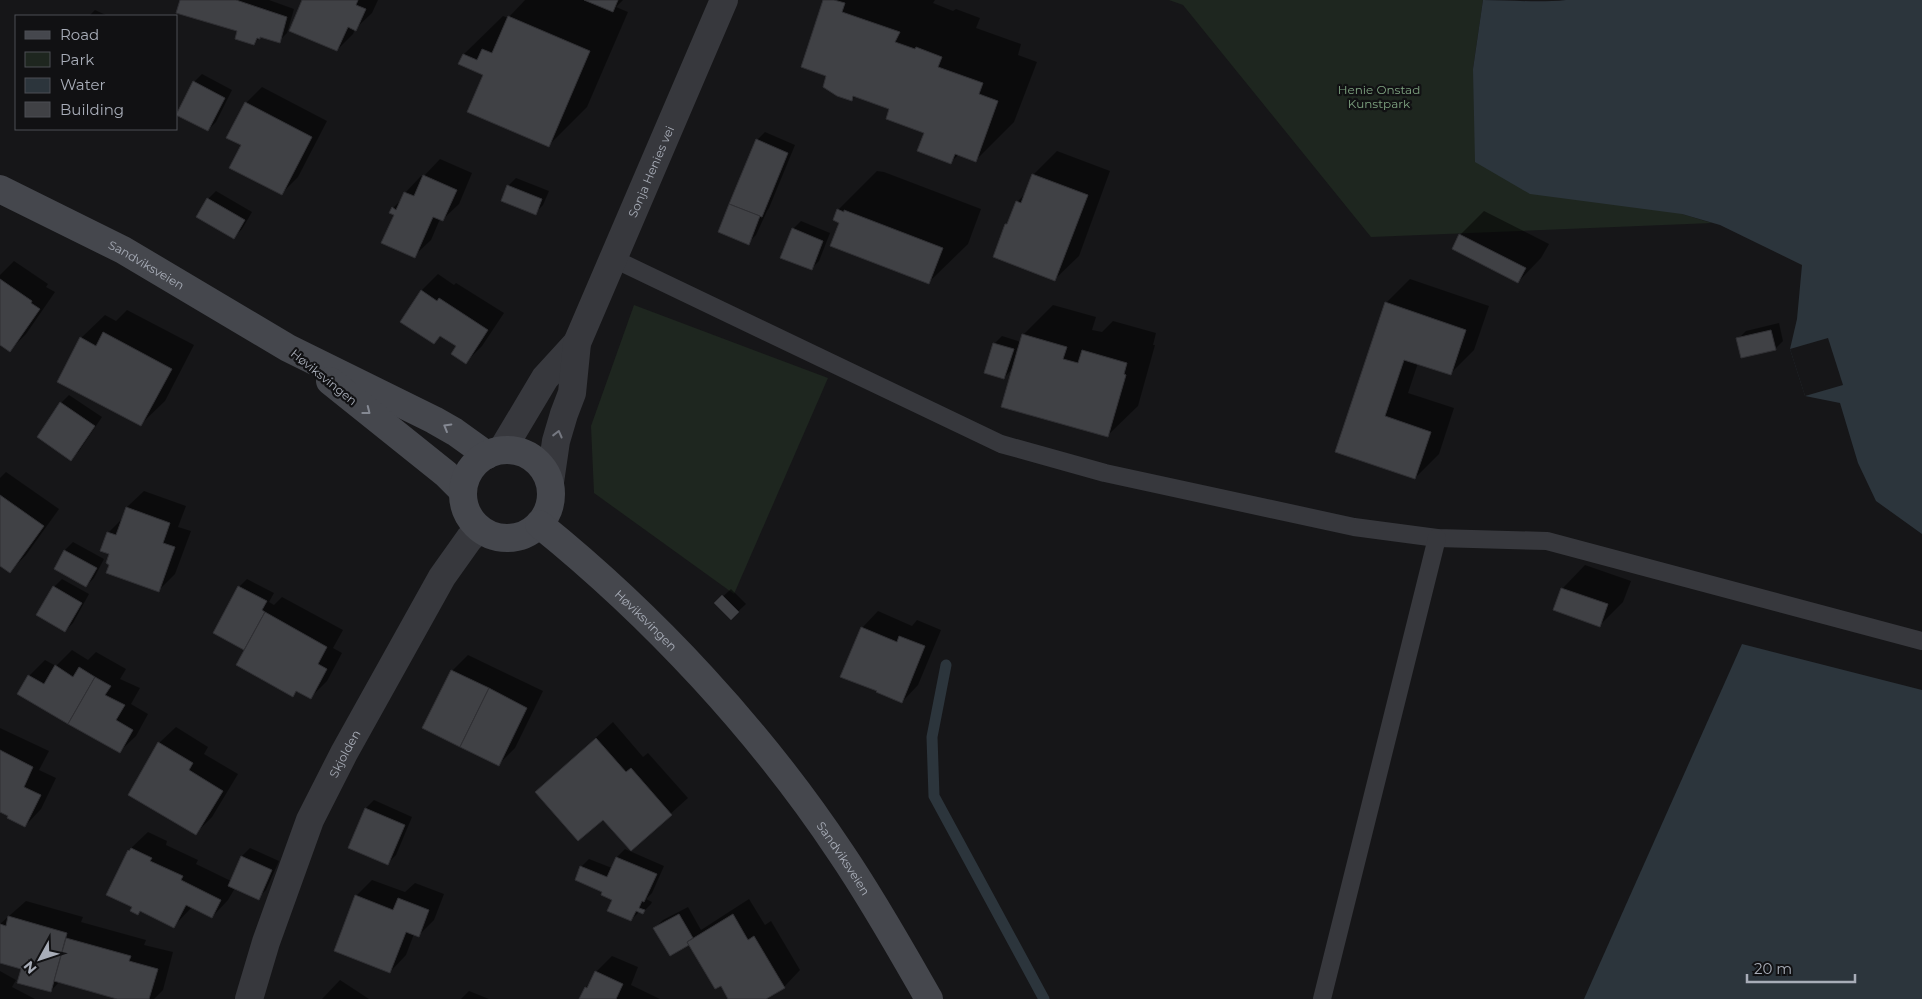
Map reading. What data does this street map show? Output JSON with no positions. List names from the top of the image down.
{
  "streets": {
    "main road": ["Sandviksveien", "Høviksvingen"],
    "street": ["Sonja Henies vei", "Skjolden"]
  },
  "crossings": [
    ["Sonja Henies vei", "Høviksvingen"],
    ["Sonja Henies vei", "Skjolden"],
    ["Sandviksveien", "Høviksvingen"],
    ["Høviksvingen", "Skjolden"]
  ],
  "parks": ["Henie Onstad Kunstpark"],
  "legend": [
    "Road",
    "Park",
    "Water",
    "Building"
  ],
  "scale_bar": "20 m",
  "north": "bottom left"
}
